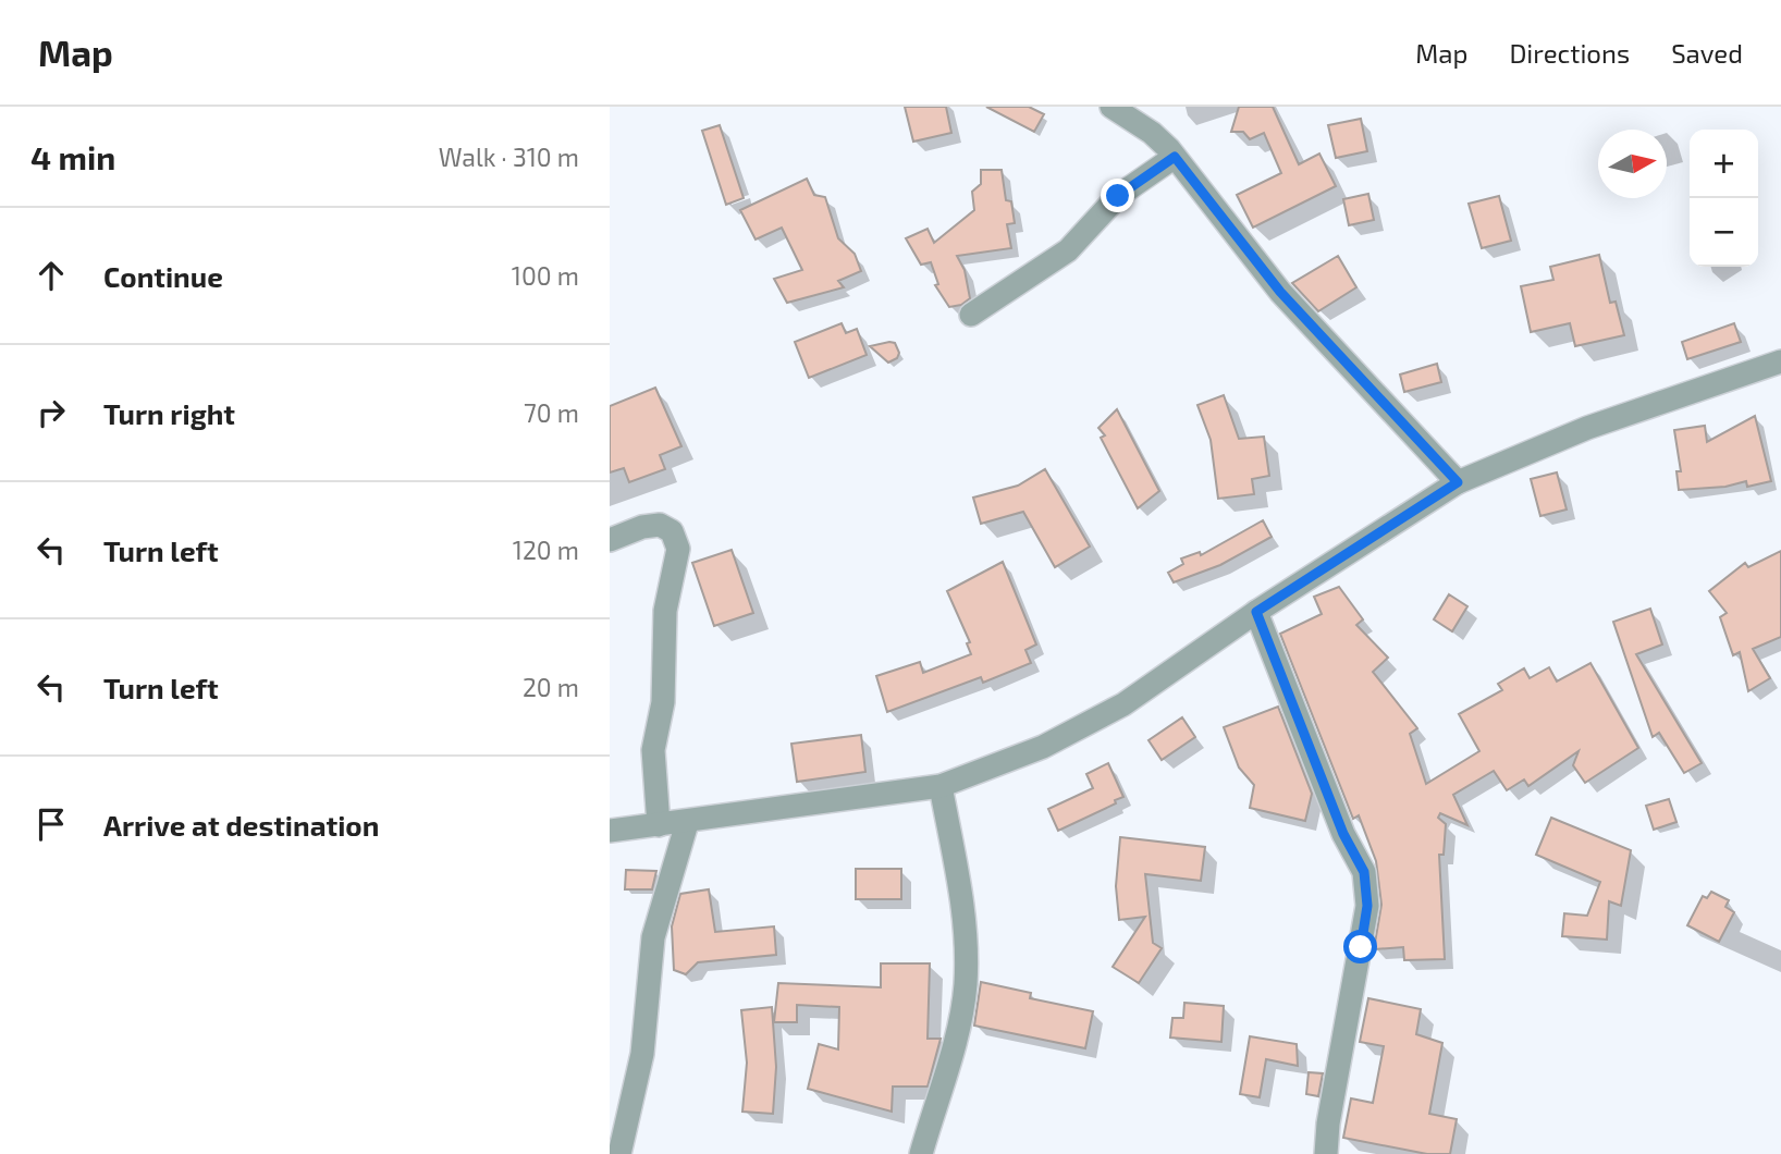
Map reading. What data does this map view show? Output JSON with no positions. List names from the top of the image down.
{
  "north": "right",
  "page": {
    "header": "Map",
    "nav": ["Map", "Directions", "Saved"],
    "heading": ["4 min", "Walk · 310 m"],
    "map_buttons": ["+", "−"],
    "list": [
      ["Continue", "100 m"],
      ["Turn right", "70 m"],
      ["Turn left", "120 m"],
      ["Turn left", "20 m"],
      "Arrive at destination"
    ]
  }
}
